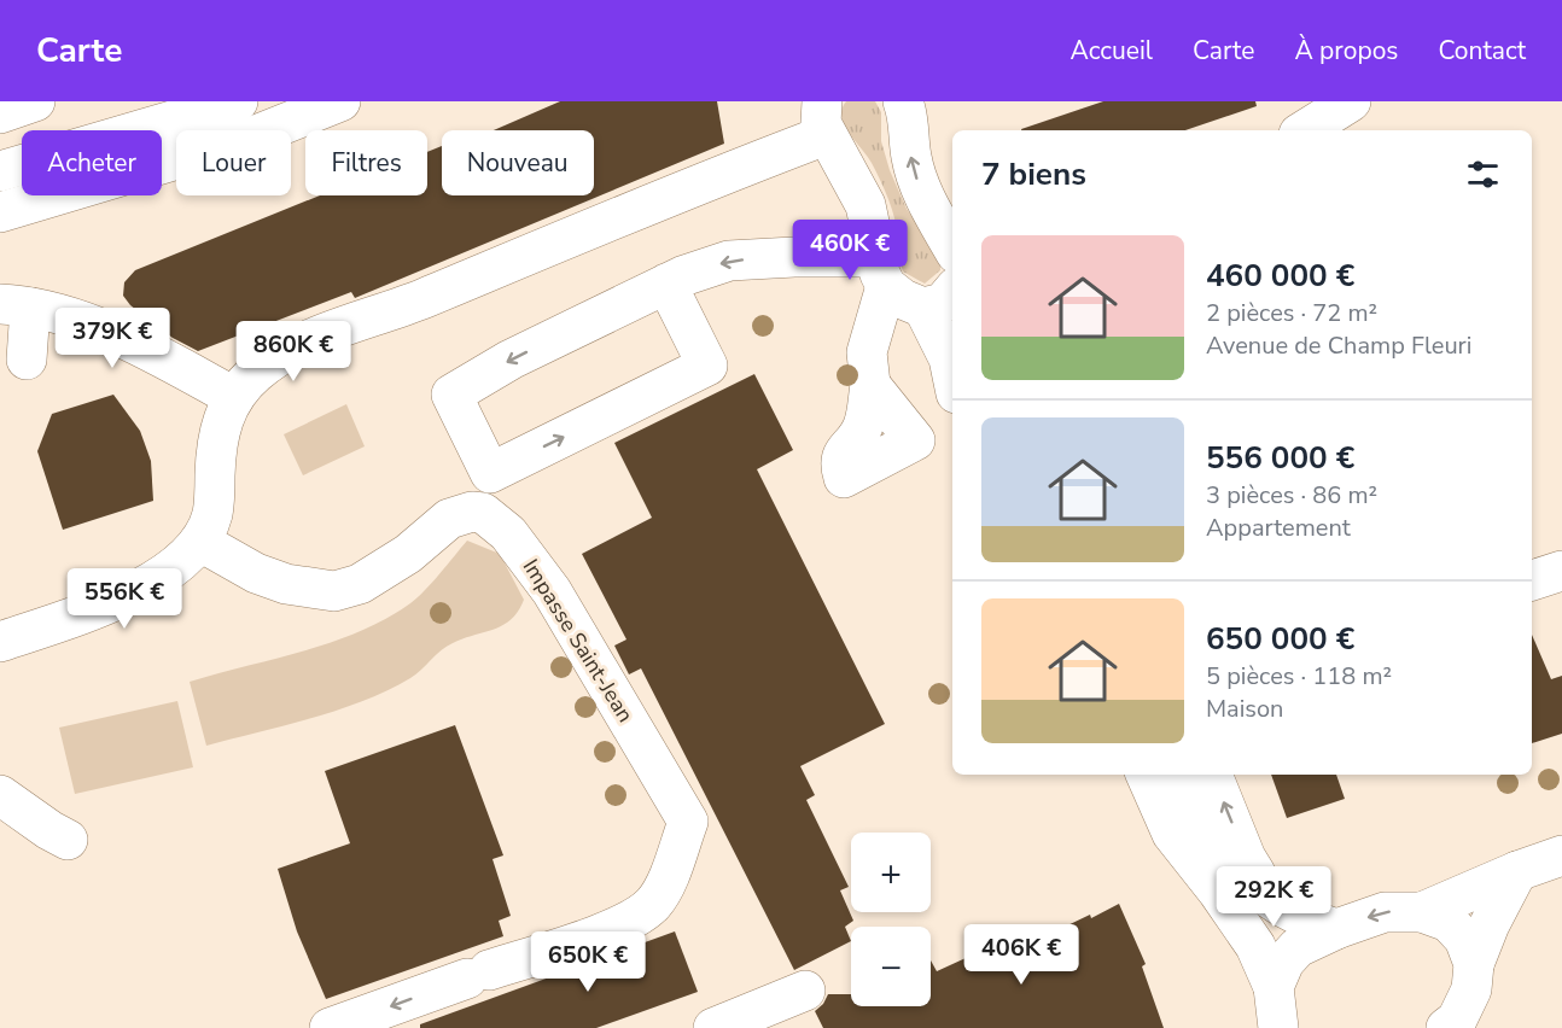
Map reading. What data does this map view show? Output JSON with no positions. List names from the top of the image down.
{
  "streets": {
    "street": ["Impasse Saint-Jean"]
  },
  "page": {
    "header": "Carte",
    "nav": [
      "Accueil",
      "Carte",
      "À propos",
      "Contact"
    ],
    "chip": [
      "Acheter",
      "Louer",
      "Filtres",
      "Nouveau"
    ],
    "heading": "7 biens",
    "list": [
      {
        "name": "460 000 €",
        "note": "2 pièces · 72 m² · Avenue de Champ Fleuri"
      },
      {
        "name": "556 000 €",
        "note": "3 pièces · 86 m² · Appartement"
      },
      {
        "name": "650 000 €",
        "note": "5 pièces · 118 m² · Maison"
      }
    ],
    "price": [
      "460K €",
      "379K €",
      "860K €",
      "556K €",
      "292K €",
      "406K €",
      "650K €"
    ],
    "map_buttons": ["+", "−"]
  }
}
